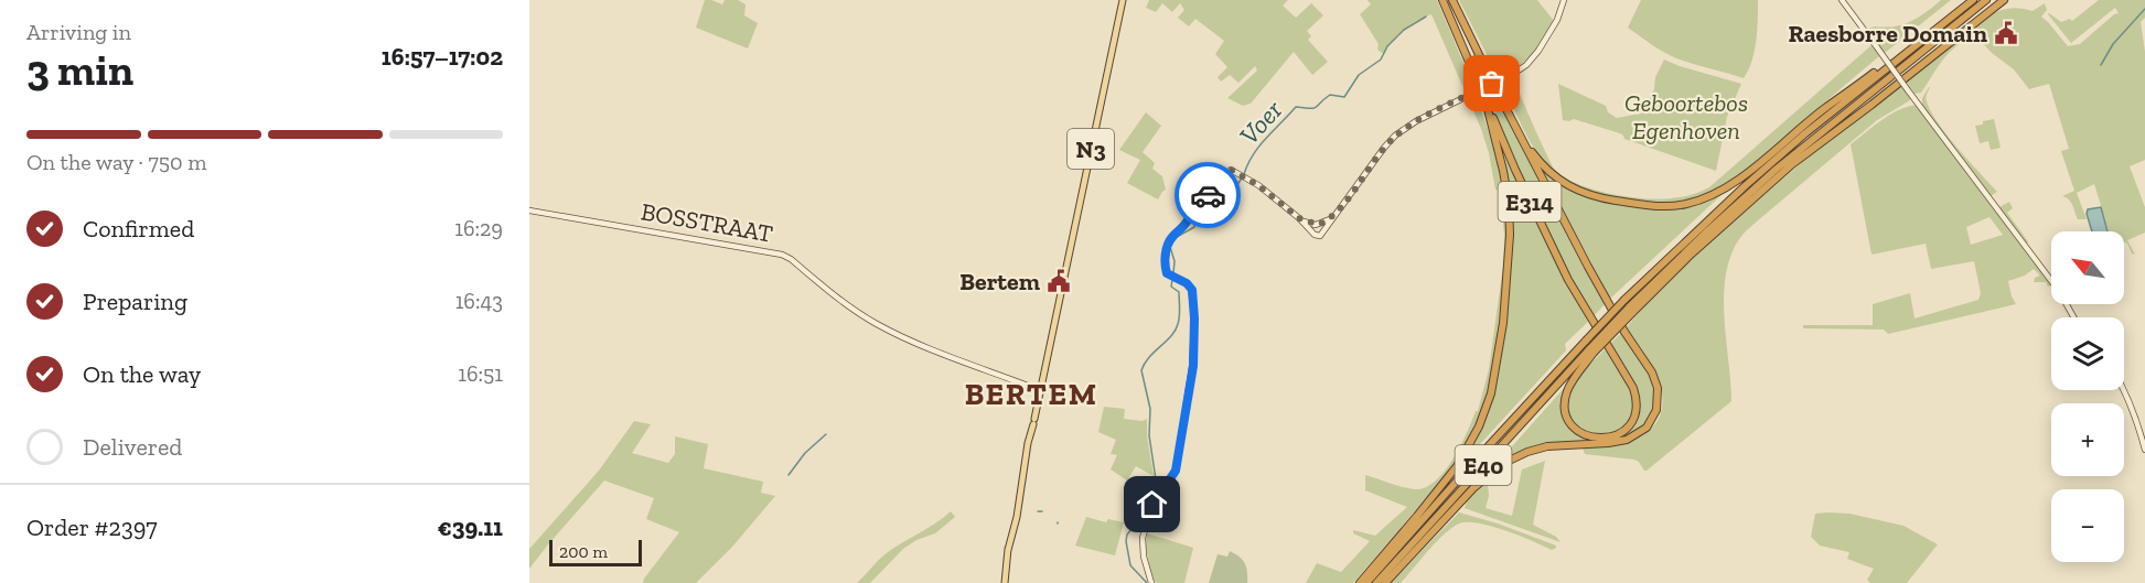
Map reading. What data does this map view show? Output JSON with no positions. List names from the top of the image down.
{
  "streets": {
    "highway": ["E314", "E40"],
    "main road": ["N3"],
    "street": ["BOSSTRAAT"]
  },
  "crossings": [
    ["N3", "BOSSTRAAT"],
    ["E314", "E40"]
  ],
  "districts": ["BERTEM"],
  "water": ["Voer"],
  "parks": ["Geboortebos Egenhoven"],
  "places": {
    "public building": ["Raesborre Domain", "Bertem"]
  },
  "scale_bar": "200 m",
  "north": "top left",
  "page": {
    "heading": ["3 min", "Arriving in", "16:57–17:02"],
    "panel": ["Order #2397", "€39.11"],
    "bar": "On the way · 750 m",
    "list": [
      ["Confirmed", "16:29"],
      ["Preparing", "16:43"],
      ["On the way", "16:51"],
      "Delivered"
    ],
    "map_buttons": ["+", "−"],
    "scale": "200 m"
  }
}
